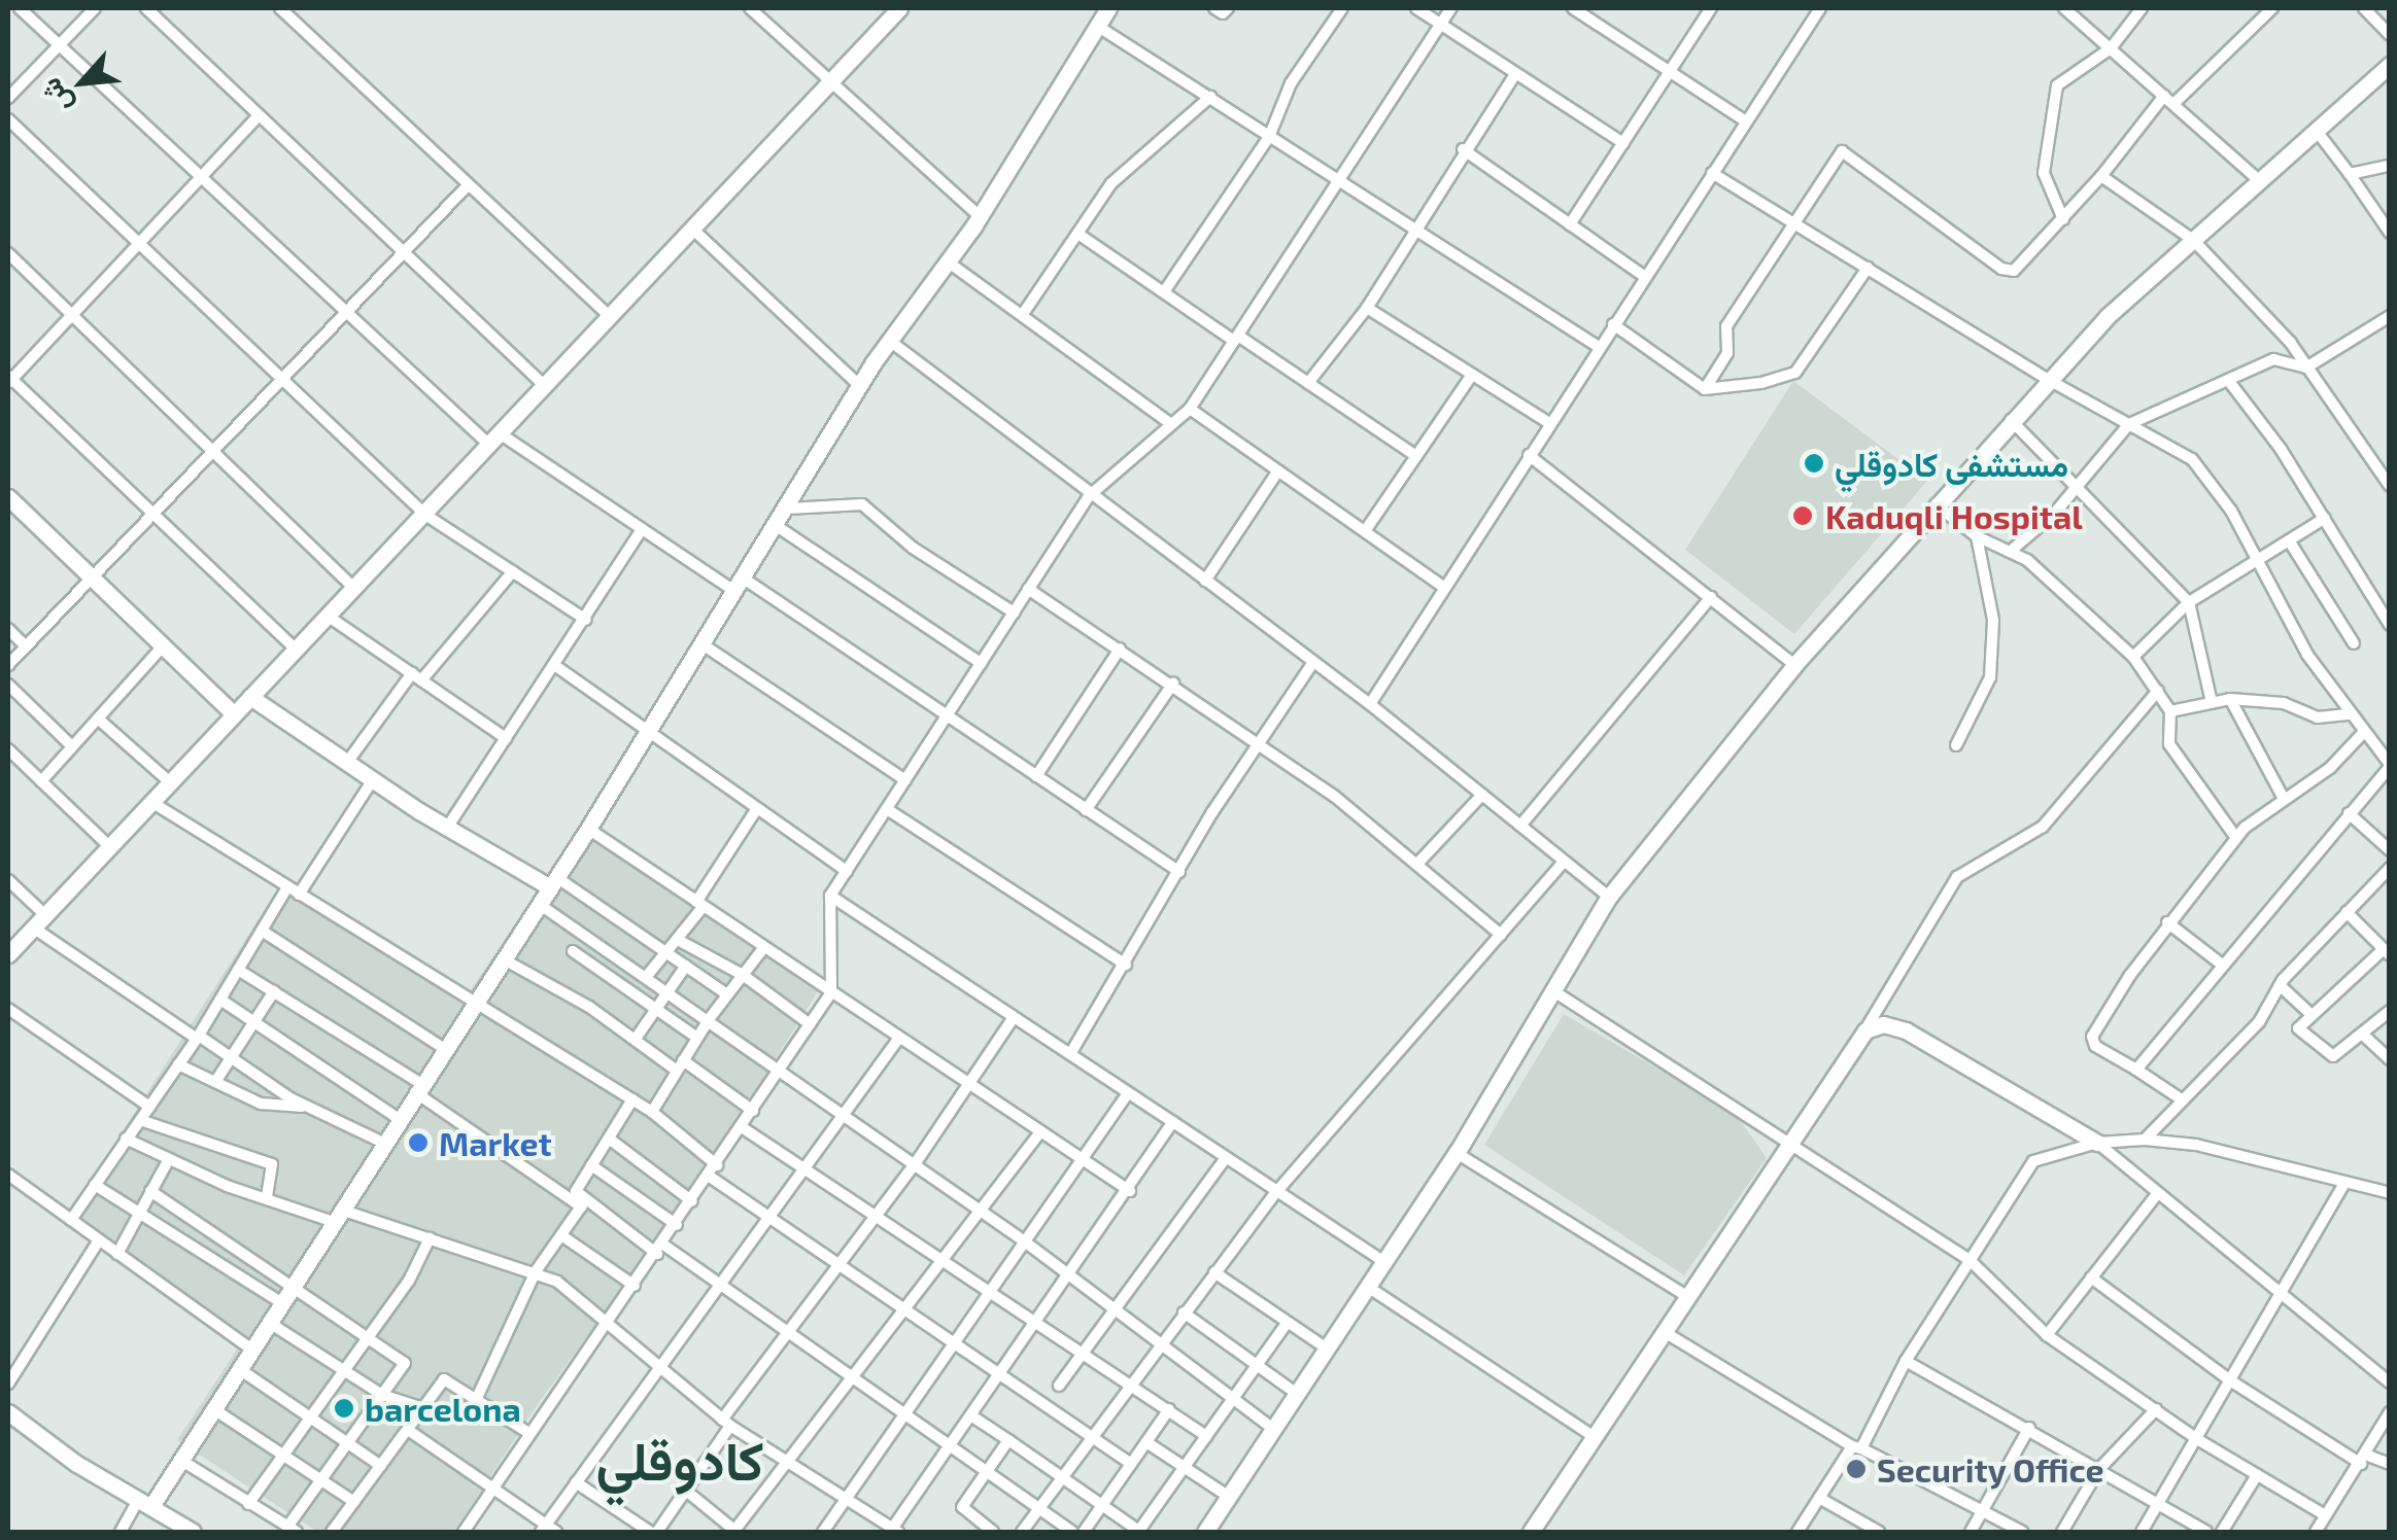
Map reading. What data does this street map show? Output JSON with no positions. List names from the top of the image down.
{
  "districts": ["كادوقلي"],
  "places": [
    "مستشفى كادوقلي",
    "Kaduqli Hospital",
    "Market",
    "barcelona",
    "Security Office"
  ],
  "north": "bottom left"
}
